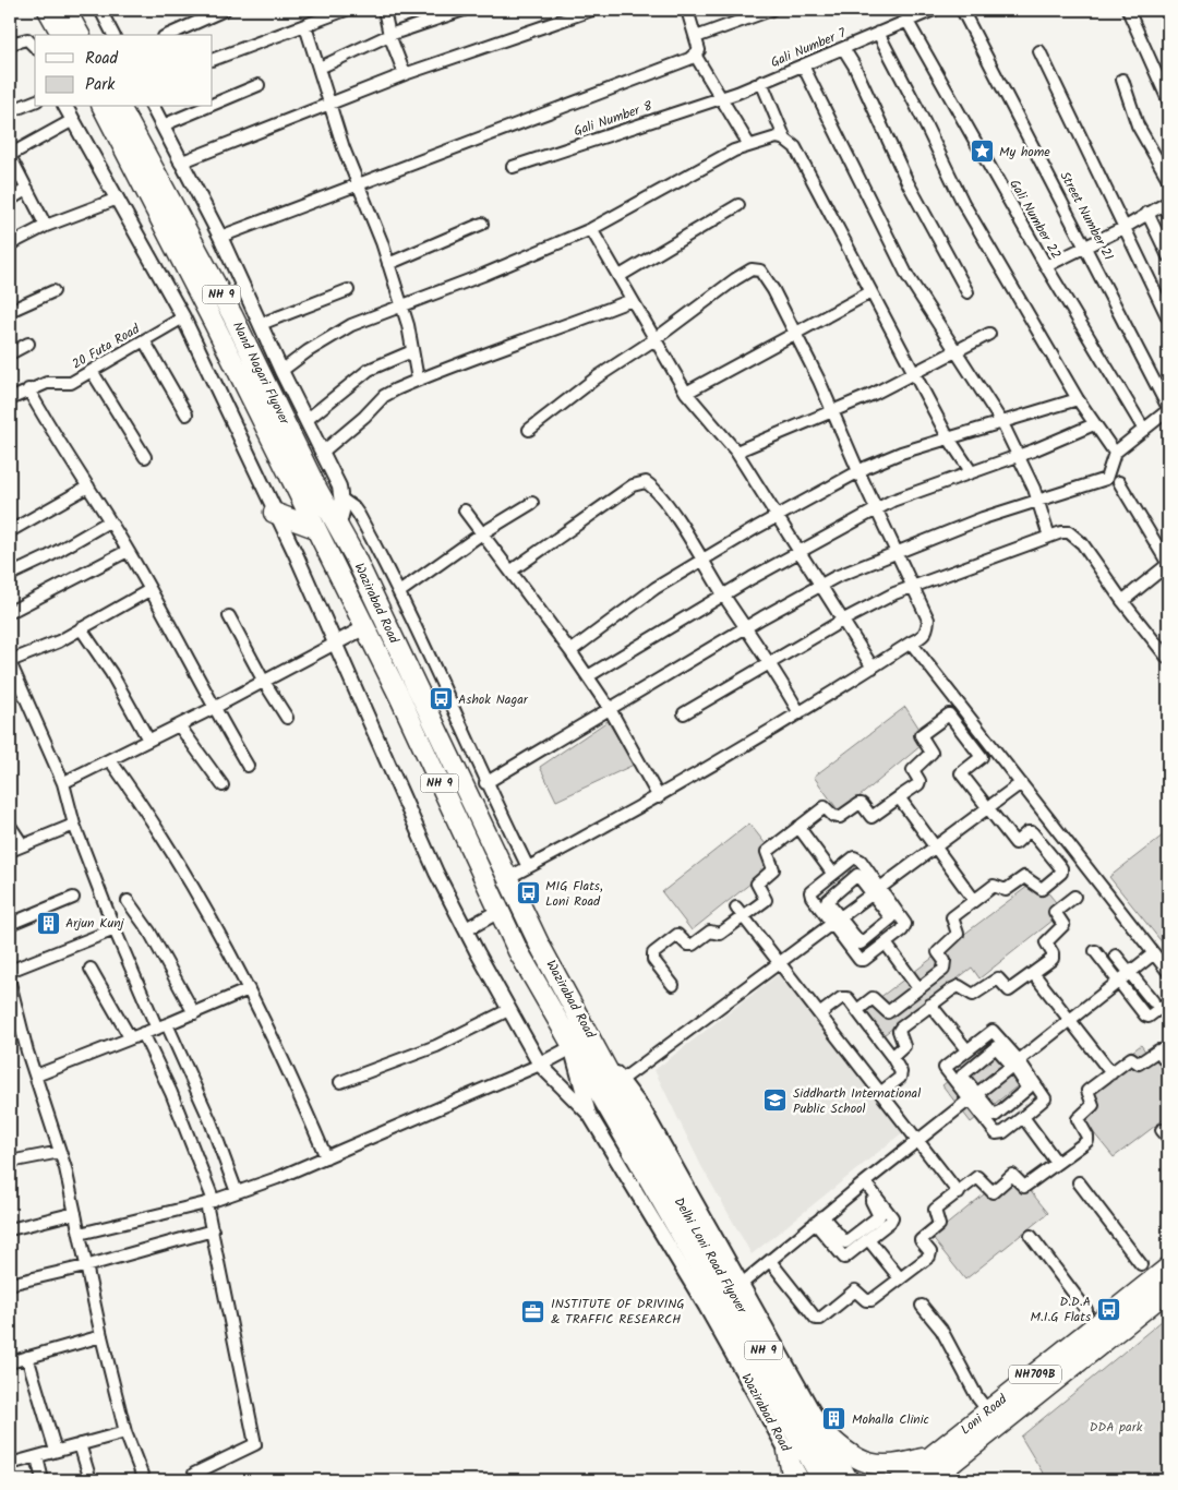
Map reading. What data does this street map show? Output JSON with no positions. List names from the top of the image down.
{
  "streets": {
    "highway": [
      "NH 9",
      "Nand Nagari Flyover",
      "Wazirabad Road",
      "Delhi Loni Road Flyover",
      "NH709B",
      "Loni Road"
    ],
    "street": [
      "Gali Number 7",
      "Gali Number 8",
      "Street Number 21",
      "Gali Number 22",
      "20 Futa Road"
    ]
  },
  "crossings": [
    ["Gali Number 7", "Gali Number 8"],
    ["Gali Number 7", "Gali Number 22"],
    ["Nand Nagari Flyover", "Wazirabad Road"],
    ["Wazirabad Road", "Delhi Loni Road Flyover"]
  ],
  "parks": ["DDA park"],
  "places": {
    "place": ["My home"],
    "bus stop": ["Ashok Nagar", "MIG Flats, Loni Road", "D.D.A M.I.G Flats"],
    "building": ["Arjun Kunj", "Mohalla Clinic"],
    "school or university": ["Siddharth International Public School"],
    "office": ["INSTITUTE OF DRIVING & TRAFFIC RESEARCH"]
  },
  "legend": ["Road", "Park"]
}
